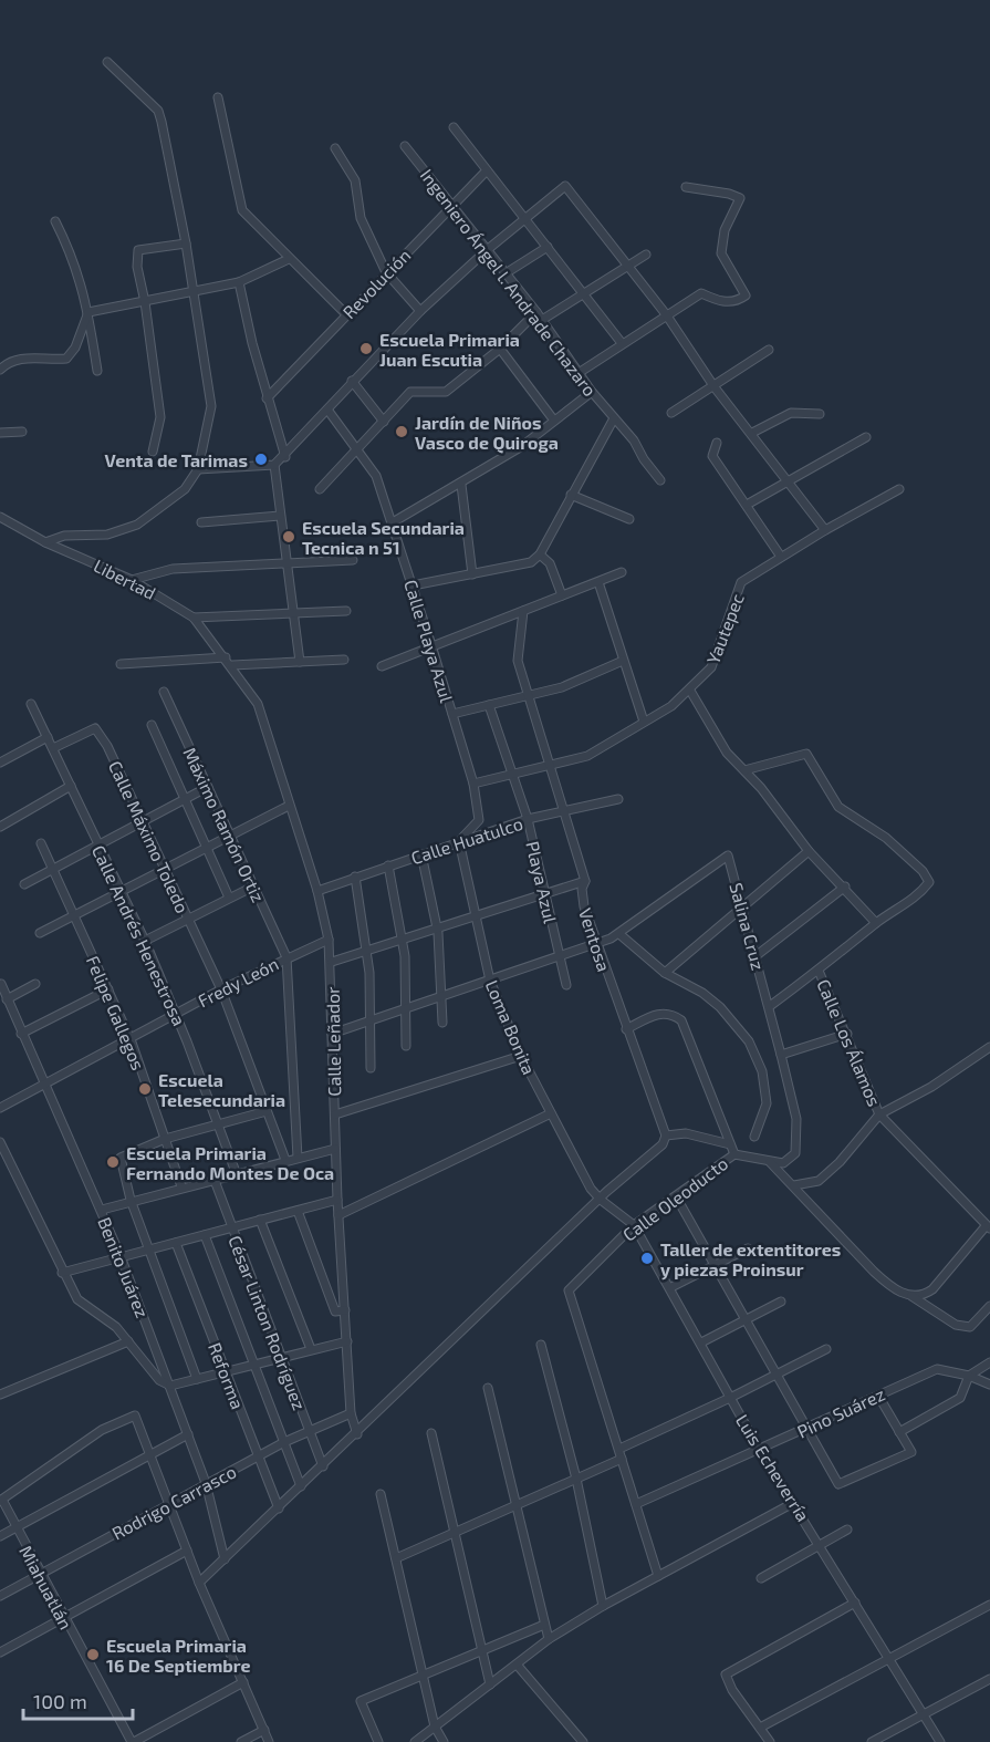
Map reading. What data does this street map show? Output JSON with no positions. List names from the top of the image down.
{
  "streets": {
    "street": [
      "Ingeniero Ángel l. Andrade Chazaro",
      "Revolución",
      "Libertad",
      "Yautepec",
      "Calle Playa Azul",
      "Máximo Ramón Ortiz",
      "Calle Máximo Toledo",
      "Calle Huatulco",
      "Playa Azul",
      "Salina Cruz",
      "Calle Andrés Henestrosa",
      "Ventosa",
      "Fredy León",
      "Felipe Gallegos",
      "Loma Bonita",
      "Calle Leñador",
      "Calle Los Álamos",
      "Calle Oleoducto",
      "Benito Juárez",
      "César Linton Rodríguez",
      "Reforma",
      "Pino Suárez",
      "Luis Echeverría",
      "Rodrigo Carrasco",
      "Miahuatlán"
    ]
  },
  "crossings": [
    ["Ingeniero Ángel l. Andrade Chazaro", "Revolución"],
    ["Libertad", "Calle Leñador"],
    ["Yautepec", "Calle Playa Azul"],
    ["Yautepec", "Playa Azul"],
    ["Yautepec", "Ventosa"],
    ["Calle Playa Azul", "Calle Huatulco"],
    ["Calle Playa Azul", "Loma Bonita"],
    ["Máximo Ramón Ortiz", "Fredy León"],
    ["Calle Máximo Toledo", "Calle Andrés Henestrosa"],
    ["Calle Máximo Toledo", "Fredy León"],
    ["Calle Huatulco", "Playa Azul"],
    ["Calle Huatulco", "Ventosa"],
    ["Calle Huatulco", "Loma Bonita"],
    ["Calle Huatulco", "Calle Leñador"],
    ["Playa Azul", "Salina Cruz"],
    ["Salina Cruz", "Ventosa"],
    ["Salina Cruz", "Calle Oleoducto"],
    ["Calle Andrés Henestrosa", "Fredy León"],
    ["Fredy León", "Felipe Gallegos"],
    ["Fredy León", "Calle Leñador"],
    ["Fredy León", "Benito Juárez"],
    ["Loma Bonita", "Luis Echeverría"],
    ["Calle Leñador", "Rodrigo Carrasco"],
    ["Calle Oleoducto", "Luis Echeverría"],
    ["Benito Juárez", "Rodrigo Carrasco"],
    ["César Linton Rodríguez", "Rodrigo Carrasco"],
    ["Reforma", "Rodrigo Carrasco"],
    ["Pino Suárez", "Luis Echeverría"],
    ["Rodrigo Carrasco", "Miahuatlán"]
  ],
  "places": [
    "Escuela Primaria Juan Escutia",
    "Jardín de Niños Vasco de Quiroga",
    "Venta de Tarimas",
    "Escuela Secundaria Tecnica n 51",
    "Escuela Telesecundaria",
    "Escuela Primaria Fernando Montes De Oca",
    "Taller de extentitores y piezas Proinsur",
    "Escuela Primaria 16 De Septiembre"
  ],
  "scale_bar": "100 m"
}
